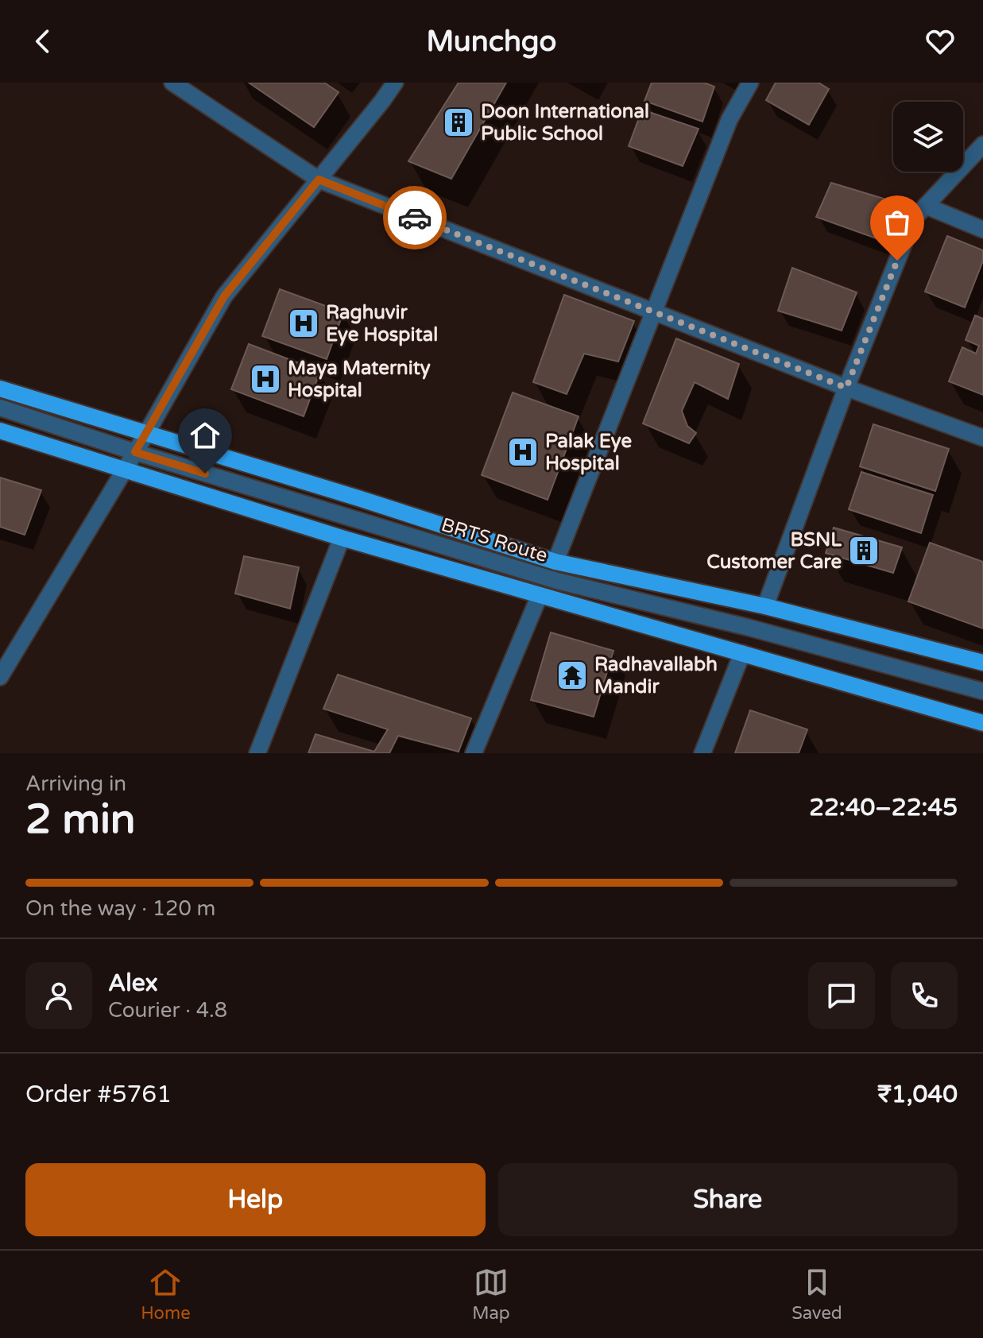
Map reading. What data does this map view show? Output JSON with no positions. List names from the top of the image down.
{
  "streets": {
    "street": ["BRTS Route"]
  },
  "places": {
    "building": ["Doon International Public School", "BSNL Customer Care"],
    "hospital": ["Raghuvir Eye Hospital", "Maya Maternity Hospital", "Palak Eye Hospital"],
    "temple": ["Radhavallabh Mandir"]
  },
  "page": {
    "header": "Munchgo",
    "heading": ["2 min", "Arriving in", "22:40–22:45"],
    "panel": [
      "Alex",
      "Courier · 4.8",
      "Order #5761",
      "₹1,040"
    ],
    "bar": "On the way · 120 m",
    "buttons": ["Help", "Share"],
    "tabs": ["Home", "Map", "Saved"]
  }
}
